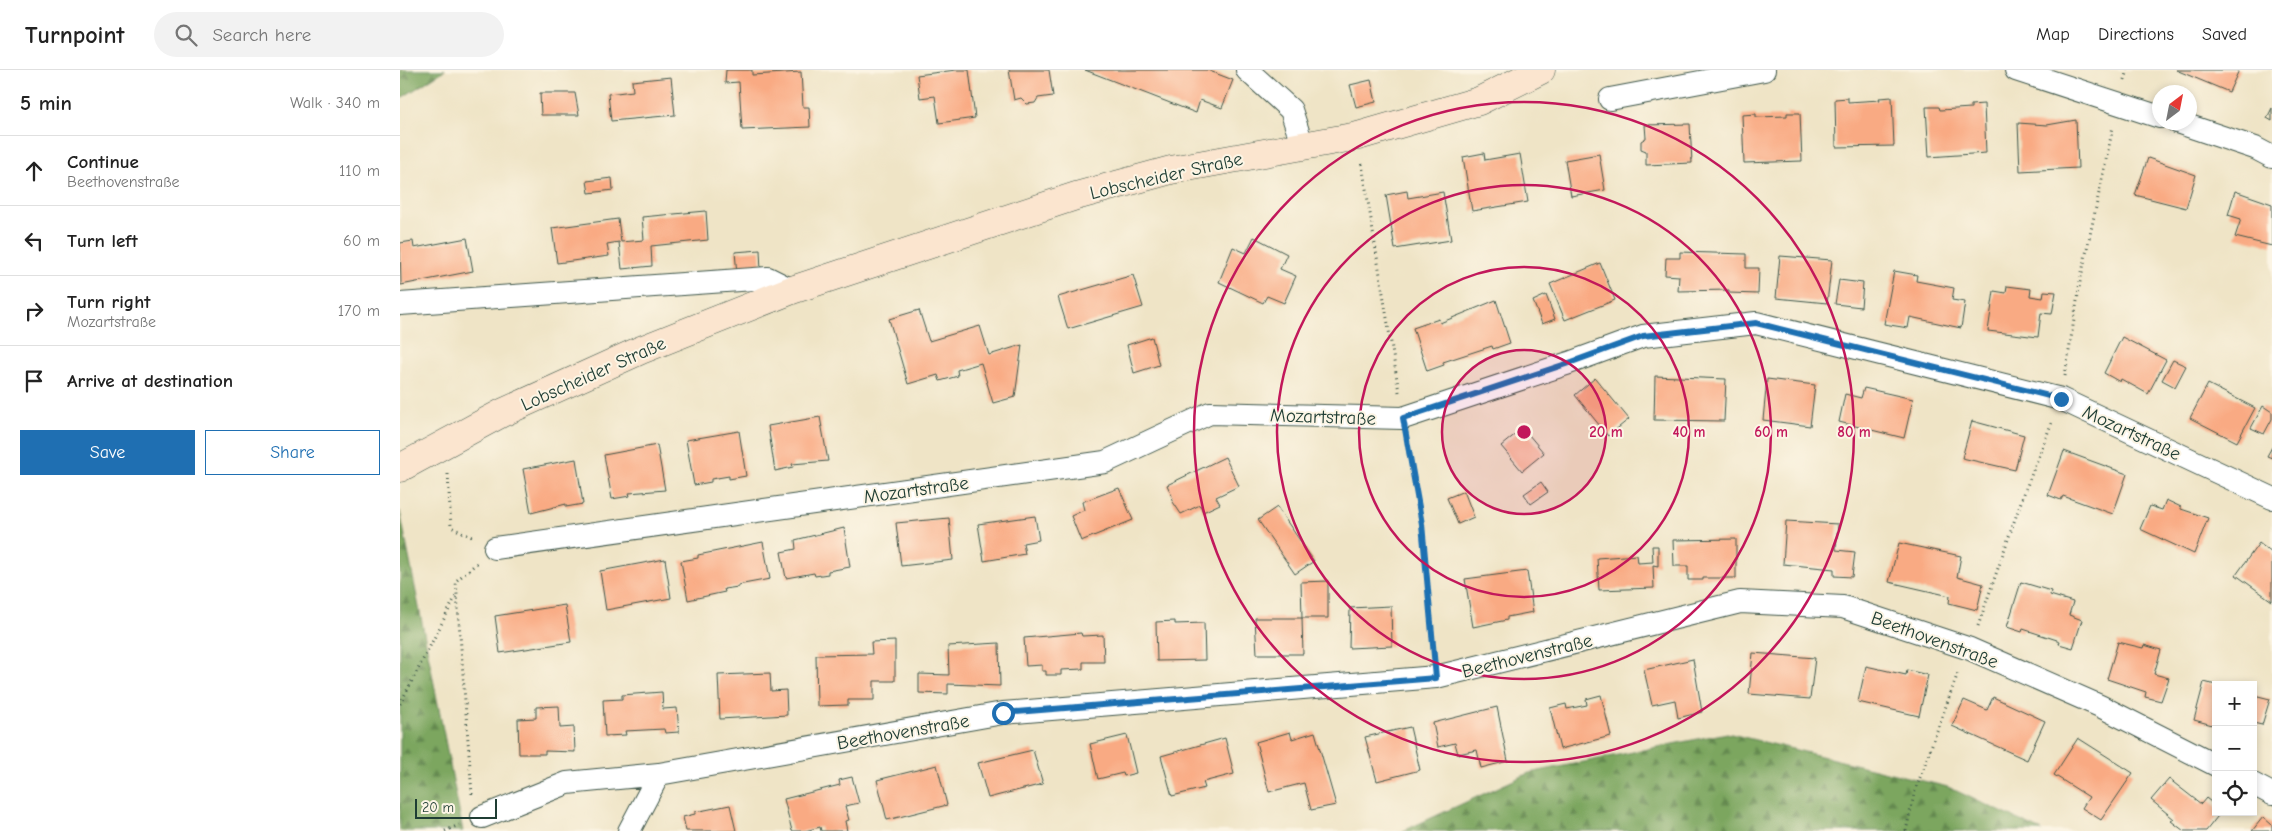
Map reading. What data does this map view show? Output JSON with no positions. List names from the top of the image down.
{
  "streets": {
    "street": ["Lobscheider Straße", "Mozartstraße", "Beethovenstraße"]
  },
  "scale_bar": "20 m",
  "north": "top right",
  "page": {
    "header": "Turnpoint",
    "search": "Search here",
    "nav": ["Map", "Directions", "Saved"],
    "heading": ["5 min", "Walk · 340 m"],
    "list": [
      ["Continue", "Beethovenstraße", "110 m"],
      ["Turn left", "60 m"],
      ["Turn right", "Mozartstraße", "170 m"],
      "Arrive at destination"
    ],
    "buttons": ["Save", "Share"],
    "map_buttons": ["+", "−"],
    "scale": "20 m"
  },
  "rings": [
    "20 m",
    "40 m",
    "60 m",
    "80 m"
  ]
}
